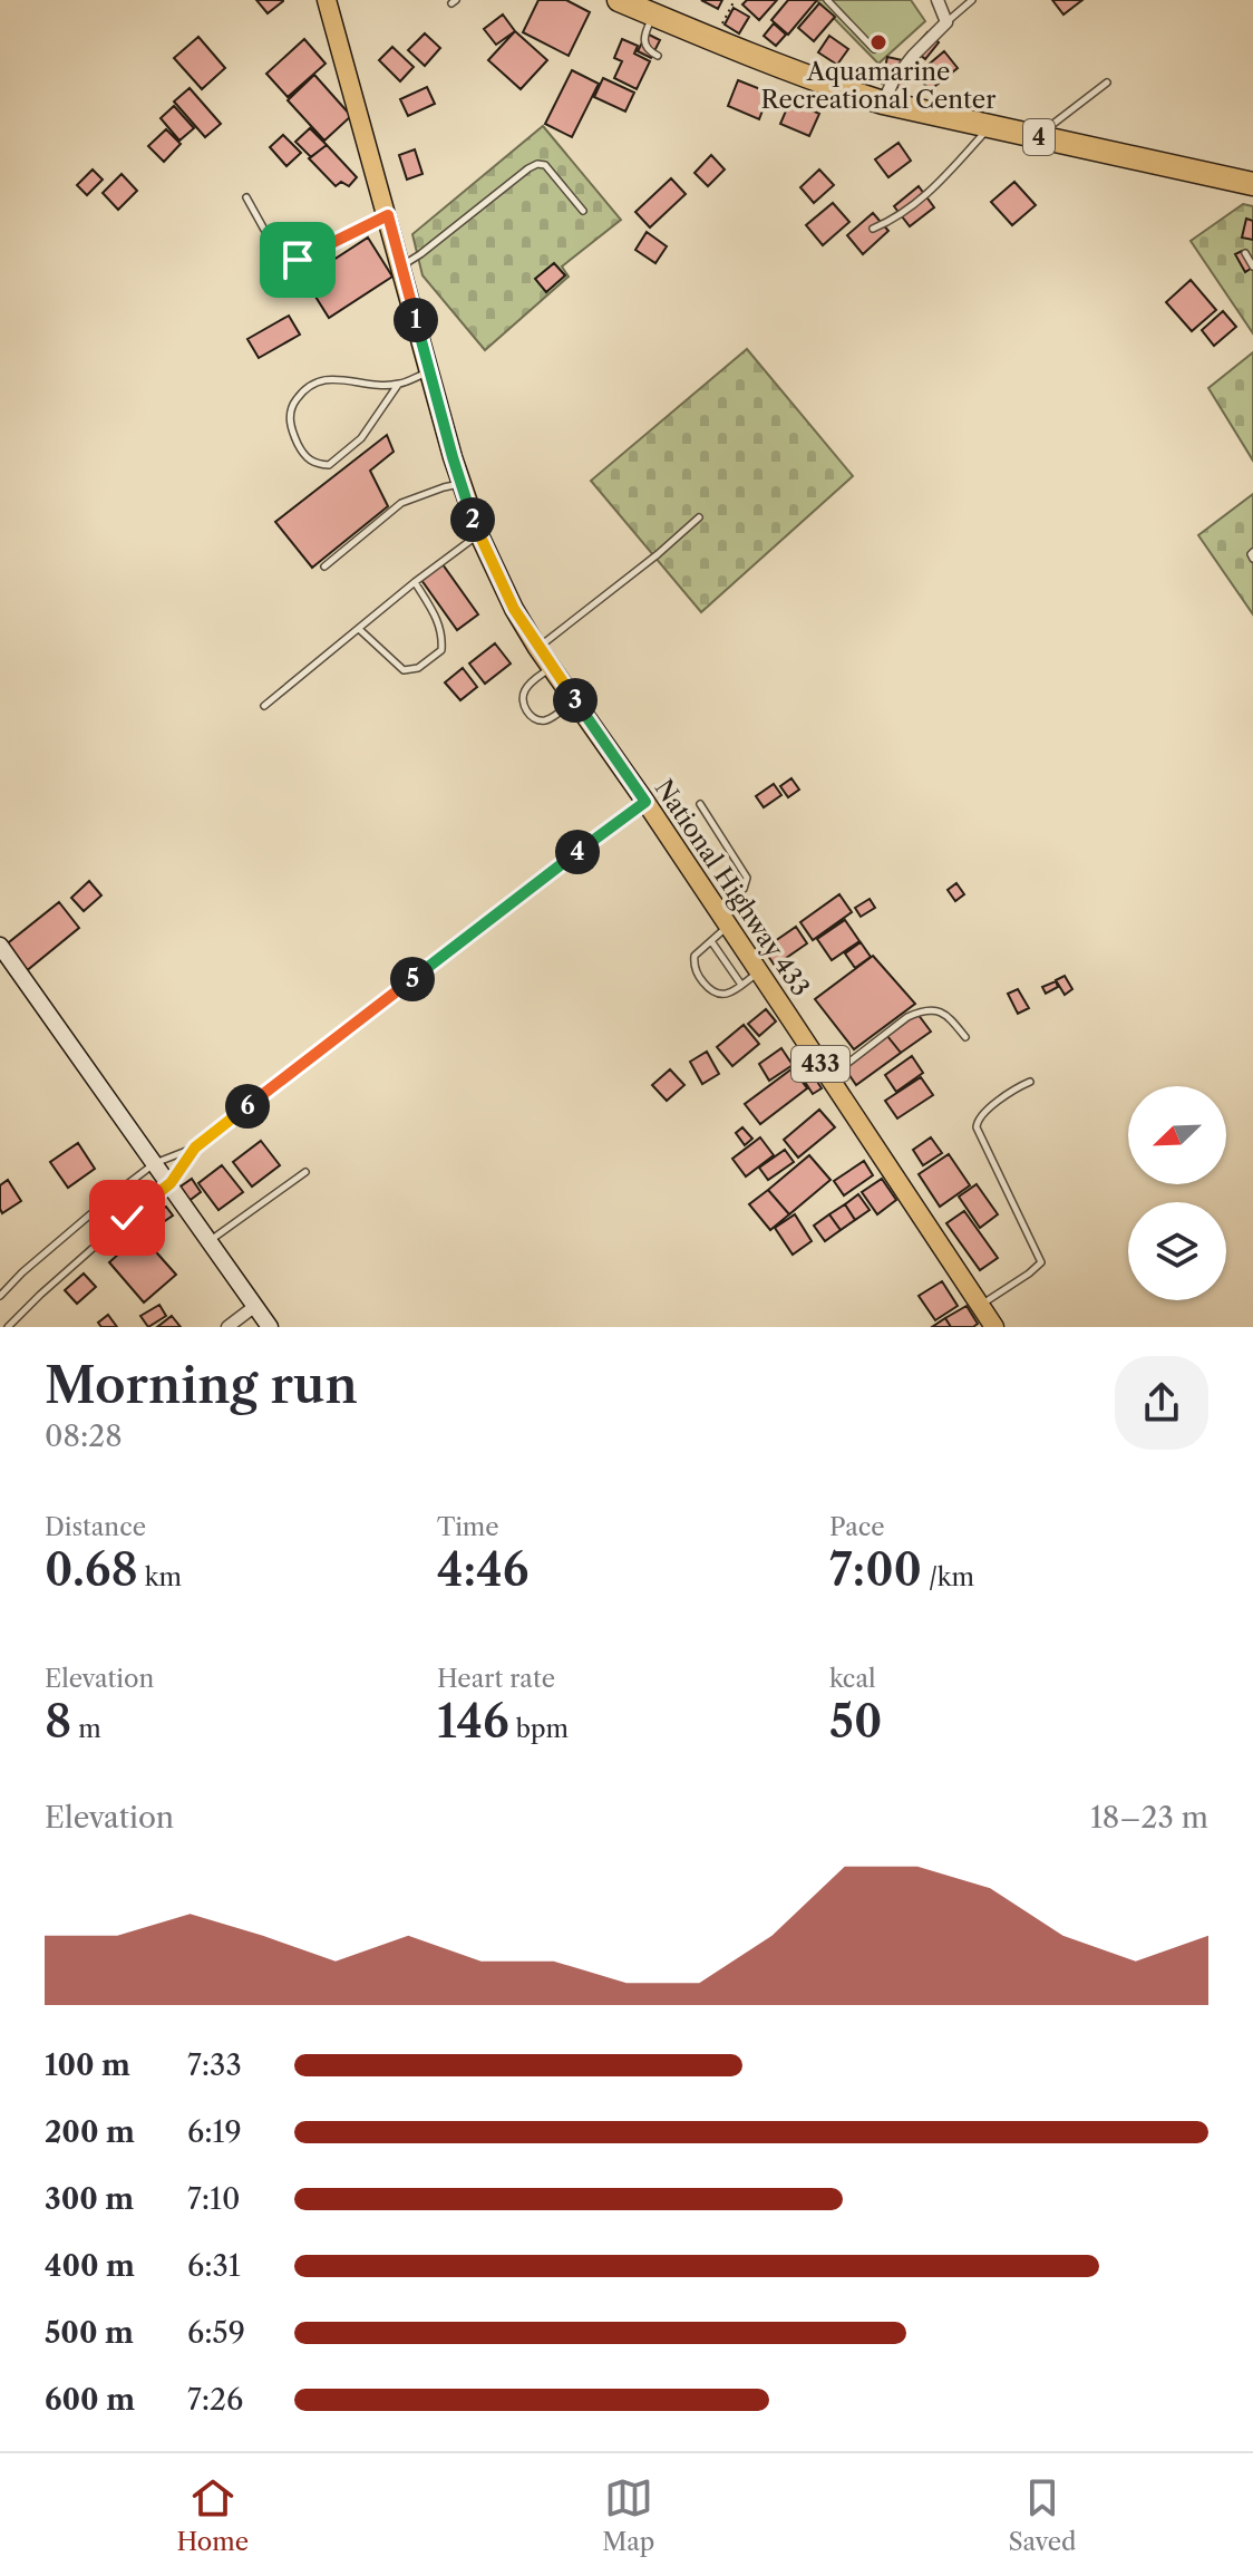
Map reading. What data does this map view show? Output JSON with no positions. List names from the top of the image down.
{
  "streets": {
    "highway": ["4"],
    "main road": ["National Highway 433", "433"]
  },
  "places": ["Aquamarine Recreational Center"],
  "north": "bottom left",
  "page": {
    "pins": [
      "1",
      "2",
      "3",
      "4",
      "5",
      "6"
    ],
    "heading": ["Morning run", "08:28"],
    "stats": [
      ["Distance", "0.68 km"],
      ["Time", "4:46"],
      ["Pace", "7:00 /km"],
      ["Elevation", "8 m"],
      ["Heart rate", "146 bpm"],
      ["kcal", "50"]
    ],
    "chart": ["Elevation", "18–23 m"],
    "list": [
      {
        "name": "100 m",
        "note": "7:33"
      },
      {
        "name": "200 m",
        "note": "6:19"
      },
      {
        "name": "300 m",
        "note": "7:10"
      },
      {
        "name": "400 m",
        "note": "6:31"
      },
      {
        "name": "500 m",
        "note": "6:59"
      },
      {
        "name": "600 m",
        "note": "7:26"
      }
    ],
    "tabs": ["Home", "Map", "Saved"]
  }
}
